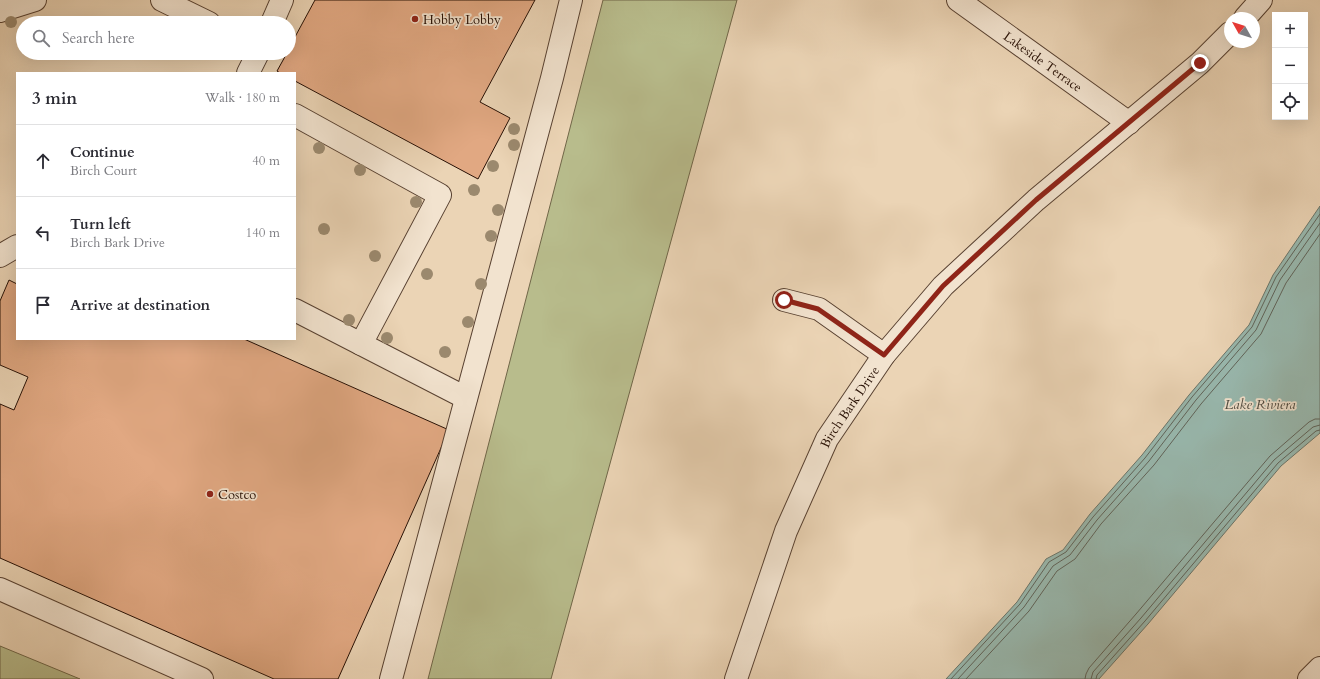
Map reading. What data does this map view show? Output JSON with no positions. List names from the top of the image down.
{
  "streets": {
    "street": ["Lakeside Terrace", "Birch Bark Drive"]
  },
  "crossings": [
    ["Lakeside Terrace", "Birch Bark Drive"]
  ],
  "water": ["Lake Riviera"],
  "places": ["Hobby Lobby", "Costco"],
  "north": "top left",
  "page": {
    "map_buttons": ["+", "−"],
    "search": "Search here",
    "heading": ["3 min", "Walk · 180 m"],
    "list": [
      ["Continue", "Birch Court", "40 m"],
      ["Turn left", "Birch Bark Drive", "140 m"],
      "Arrive at destination"
    ]
  }
}
